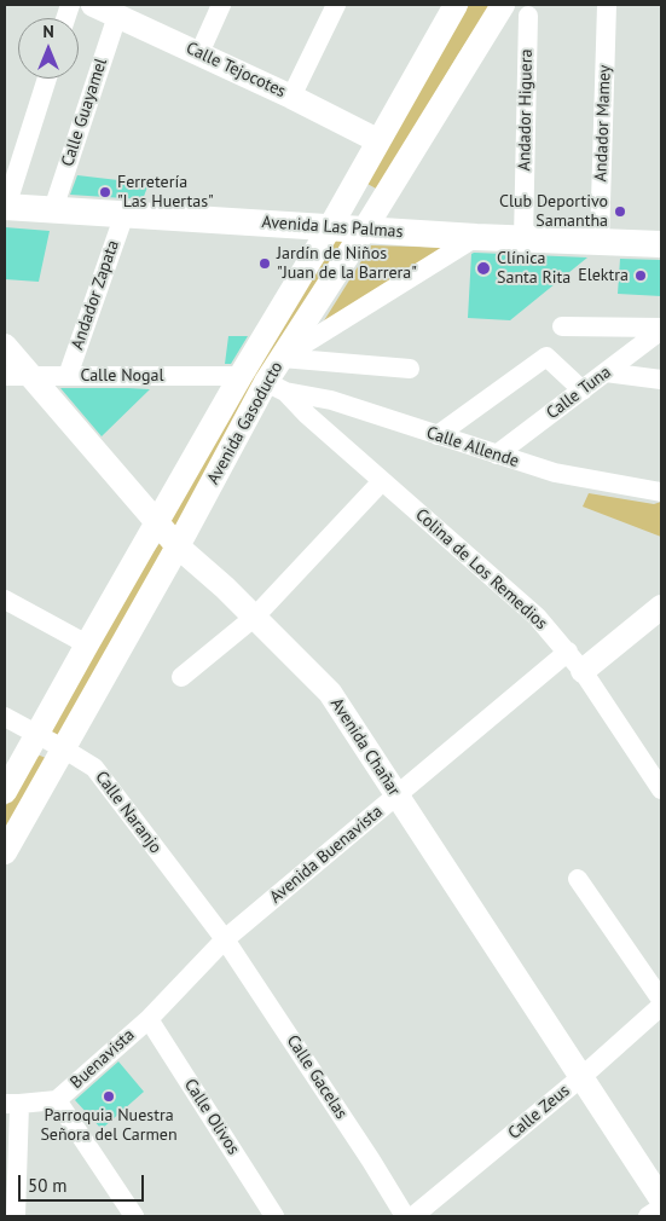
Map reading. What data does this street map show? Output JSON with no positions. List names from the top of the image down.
{
  "streets": {
    "main road": ["Avenida Las Palmas"],
    "street": [
      "Calle Tejocotes",
      "Andador Higuera",
      "Calle Guayamel",
      "Andador Mamey",
      "Andador Zapata",
      "Calle Nogal",
      "Calle Tuna",
      "Avenida Gasoducto",
      "Calle Allende",
      "Colina de Los Remedios",
      "Avenida Chañar",
      "Calle Naranjo",
      "Avenida Buenavista",
      "Buenavista",
      "Calle Gacelas",
      "Calle Zeus",
      "Calle Olivos"
    ]
  },
  "crossings": [
    ["Calle Tejocotes", "Calle Guayamel"],
    ["Calle Tejocotes", "Avenida Gasoducto"],
    ["Andador Higuera", "Avenida Las Palmas"],
    ["Calle Guayamel", "Avenida Las Palmas"],
    ["Andador Mamey", "Avenida Las Palmas"],
    ["Avenida Las Palmas", "Andador Zapata"],
    ["Avenida Las Palmas", "Avenida Gasoducto"],
    ["Andador Zapata", "Calle Nogal"],
    ["Calle Nogal", "Avenida Gasoducto"],
    ["Calle Nogal", "Avenida Chañar"],
    ["Calle Tuna", "Calle Allende"],
    ["Avenida Gasoducto", "Calle Allende"],
    ["Avenida Gasoducto", "Colina de Los Remedios"],
    ["Avenida Gasoducto", "Avenida Chañar"],
    ["Avenida Gasoducto", "Calle Naranjo"],
    ["Calle Allende", "Colina de Los Remedios"],
    ["Colina de Los Remedios", "Avenida Buenavista"],
    ["Avenida Chañar", "Avenida Buenavista"],
    ["Avenida Chañar", "Calle Zeus"],
    ["Calle Naranjo", "Avenida Buenavista"],
    ["Calle Naranjo", "Calle Gacelas"],
    ["Avenida Buenavista", "Buenavista"],
    ["Avenida Buenavista", "Calle Gacelas"],
    ["Avenida Buenavista", "Calle Olivos"],
    ["Buenavista", "Calle Olivos"]
  ],
  "places": [
    "Ferretería \"Las Huertas\"",
    "Club Deportivo Samantha",
    "Jardín de Niños \"Juan de la Barrera\"",
    "Clínica Santa Rita",
    "Elektra",
    "Parroquia Nuestra Señora del Carmen"
  ],
  "scale_bar": "50 m",
  "north": "top"
}
